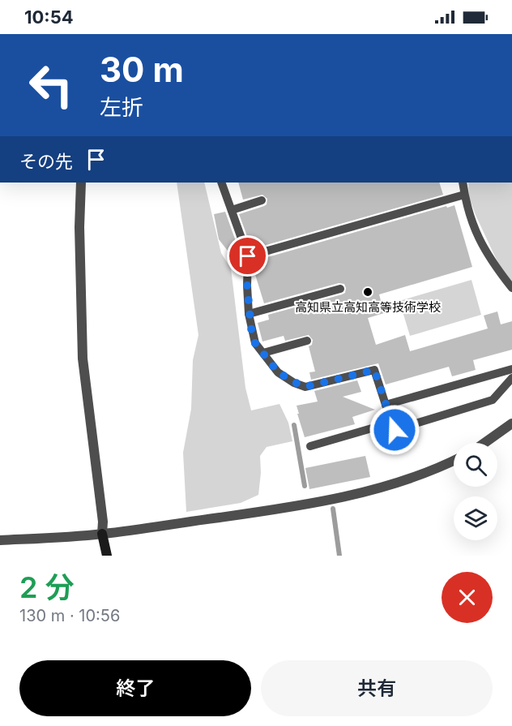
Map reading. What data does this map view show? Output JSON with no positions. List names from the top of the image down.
{
  "places": ["高知県立高知高等技術学校"],
  "page": {
    "status": "10:54",
    "turn": ["30 m", "左折"],
    "then": "その先",
    "heading": ["2 分", "130 m · 10:56"],
    "buttons": ["終了", "共有"]
  }
}
